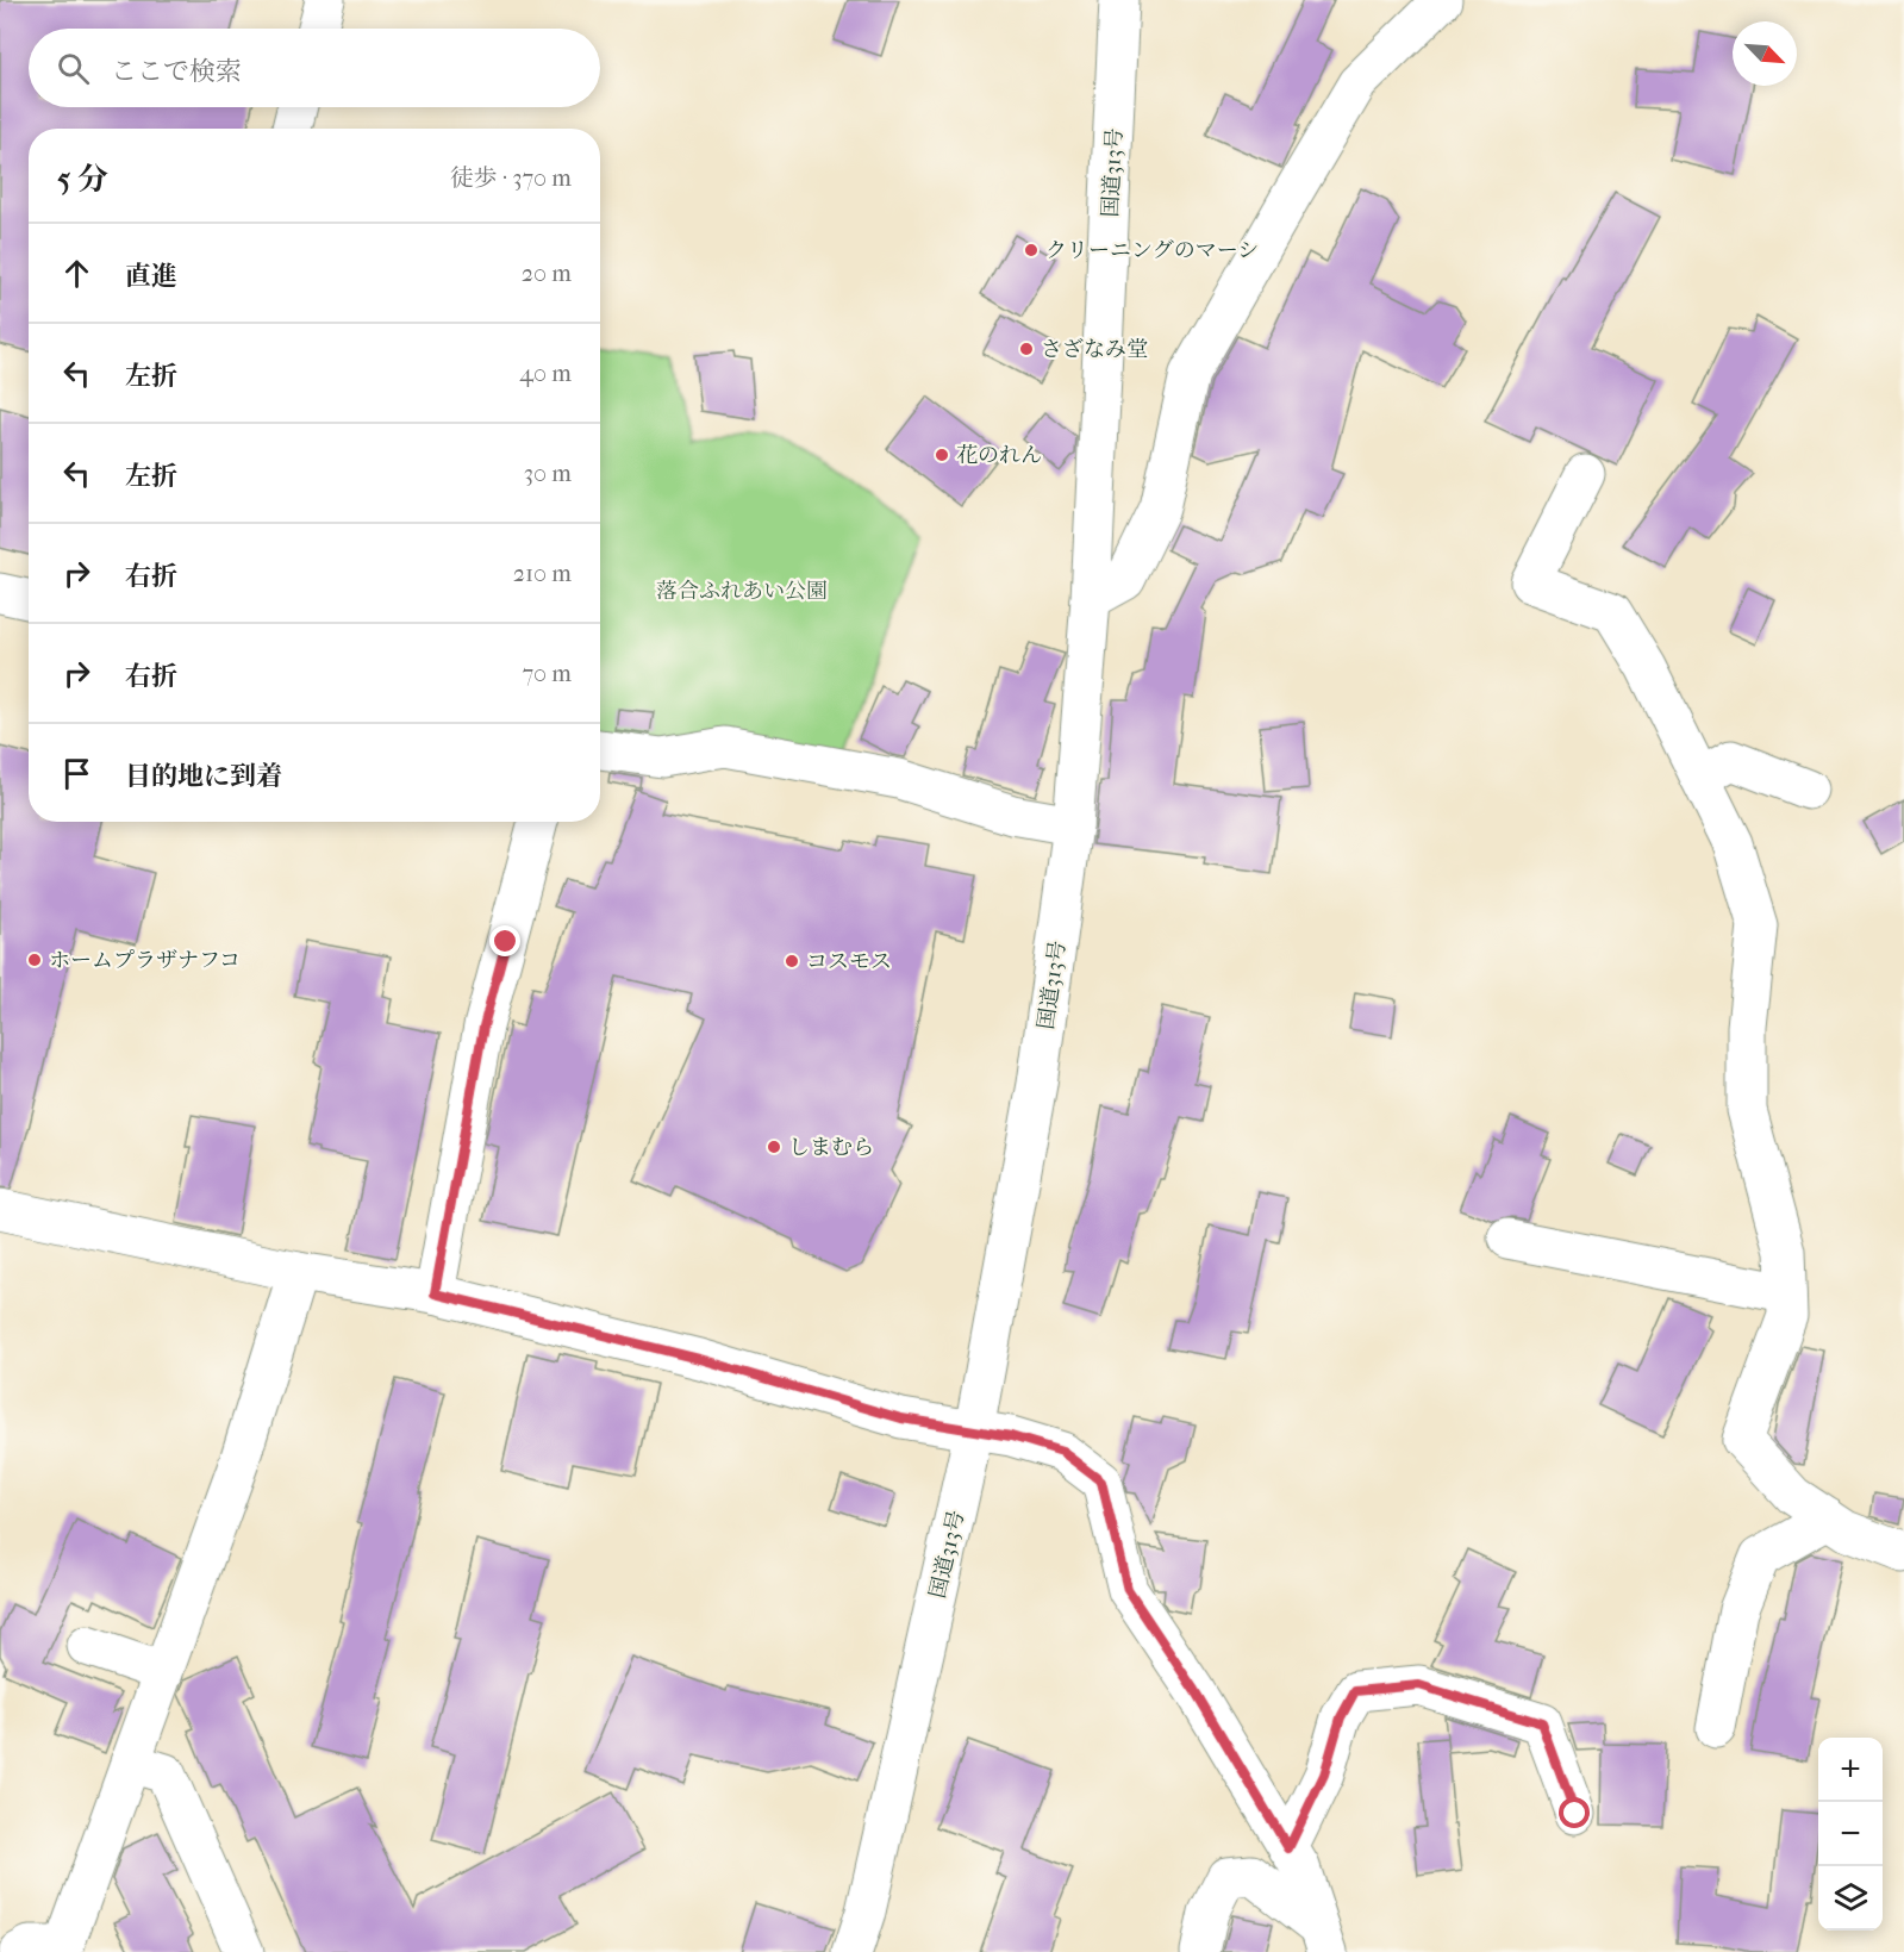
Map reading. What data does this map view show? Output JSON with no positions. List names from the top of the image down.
{
  "streets": {
    "main road": ["国道313号"]
  },
  "parks": ["落合ふれあい公園"],
  "places": [
    "クリーニングのマーシ",
    "さざなみ堂",
    "花のれん",
    "ホームプラザナフコ",
    "コスモス",
    "しまむら"
  ],
  "north": "bottom right",
  "page": {
    "search": "ここで検索",
    "heading": ["5 分", "徒歩 · 370 m"],
    "list": [
      ["直進", "20 m"],
      ["左折", "40 m"],
      ["左折", "30 m"],
      ["右折", "210 m"],
      ["右折", "70 m"],
      "目的地に到着"
    ],
    "map_buttons": ["+", "−"]
  }
}
